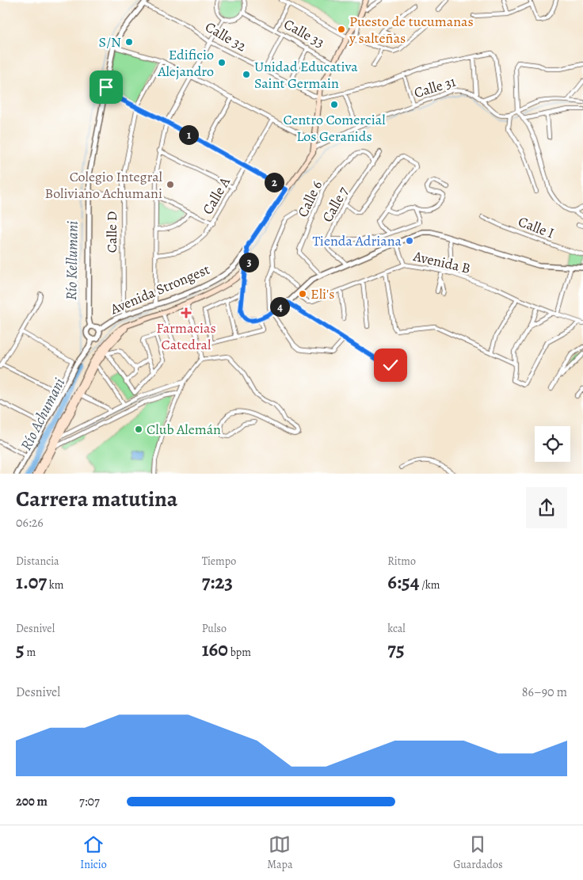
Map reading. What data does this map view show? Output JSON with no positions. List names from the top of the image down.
{
  "streets": {
    "main road": ["Avenida Strongest"],
    "street": [
      "Calle 33",
      "Calle 32",
      "Calle 31",
      "Calle A",
      "Calle 6",
      "Calle 7",
      "Calle I",
      "Calle D",
      "Avenida B"
    ]
  },
  "crossings": [
    ["Calle 33", "Avenida Strongest"],
    ["Calle 32", "Avenida Strongest"],
    ["Calle 31", "Avenida Strongest"],
    ["Calle 6", "Calle 7"],
    ["Calle D", "Avenida Strongest"]
  ],
  "water": ["Río Kellumani", "Río Achumani"],
  "places": {
    "other": [
      "Puesto de tucumanas y salteñas",
      "S/N",
      "Edificio Alejandro",
      "Unidad Educativa Saint Germain",
      "Centro Comercial Los Geranids",
      "Colegio Integral Boliviano Achumani",
      "Tienda Adriana",
      "Eli's",
      "Club Alemán"
    ],
    "health": ["Farmacias Catedral"]
  },
  "page": {
    "pins": [
      "1",
      "2",
      "3",
      "4"
    ],
    "heading": ["Carrera matutina", "06:26"],
    "stats": [
      ["Distancia", "1.07 km"],
      ["Tiempo", "7:23"],
      ["Ritmo", "6:54 /km"],
      ["Desnivel", "5 m"],
      ["Pulso", "160 bpm"],
      ["kcal", "75"]
    ],
    "chart": ["Desnivel", "86–90 m"],
    "list": [
      {
        "name": "200 m",
        "note": "7:07"
      }
    ],
    "tabs": ["Inicio", "Mapa", "Guardados"]
  }
}
